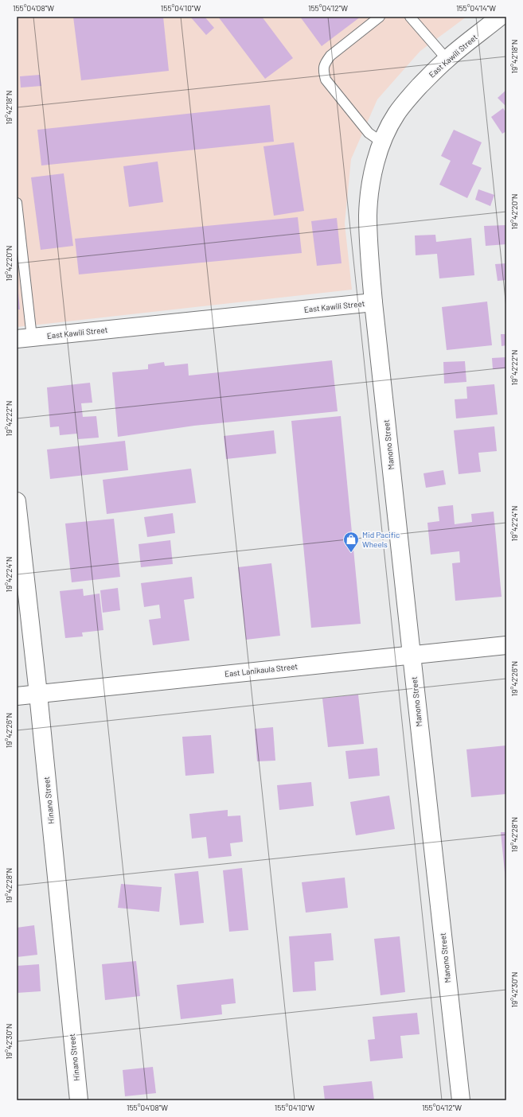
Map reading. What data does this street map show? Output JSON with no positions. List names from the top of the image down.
{
  "streets": {
    "street": [
      "East Kawili Street",
      "Manono Street",
      "East Lanikaula Street",
      "Hinano Street"
    ]
  },
  "crossings": [
    ["East Kawili Street", "Manono Street"],
    ["Manono Street", "East Lanikaula Street"],
    ["East Lanikaula Street", "Hinano Street"]
  ],
  "places": {
    "shop": ["Mid Pacific Wheels"]
  },
  "coordinates": [
    "155°04'08\"W",
    "155°04'10\"W",
    "155°04'12\"W",
    "155°04'14\"W",
    "19°42'18\"N",
    "19°42'20\"N",
    "19°42'22\"N",
    "19°42'24\"N",
    "19°42'26\"N",
    "19°42'28\"N",
    "19°42'30\"N"
  ]
}
